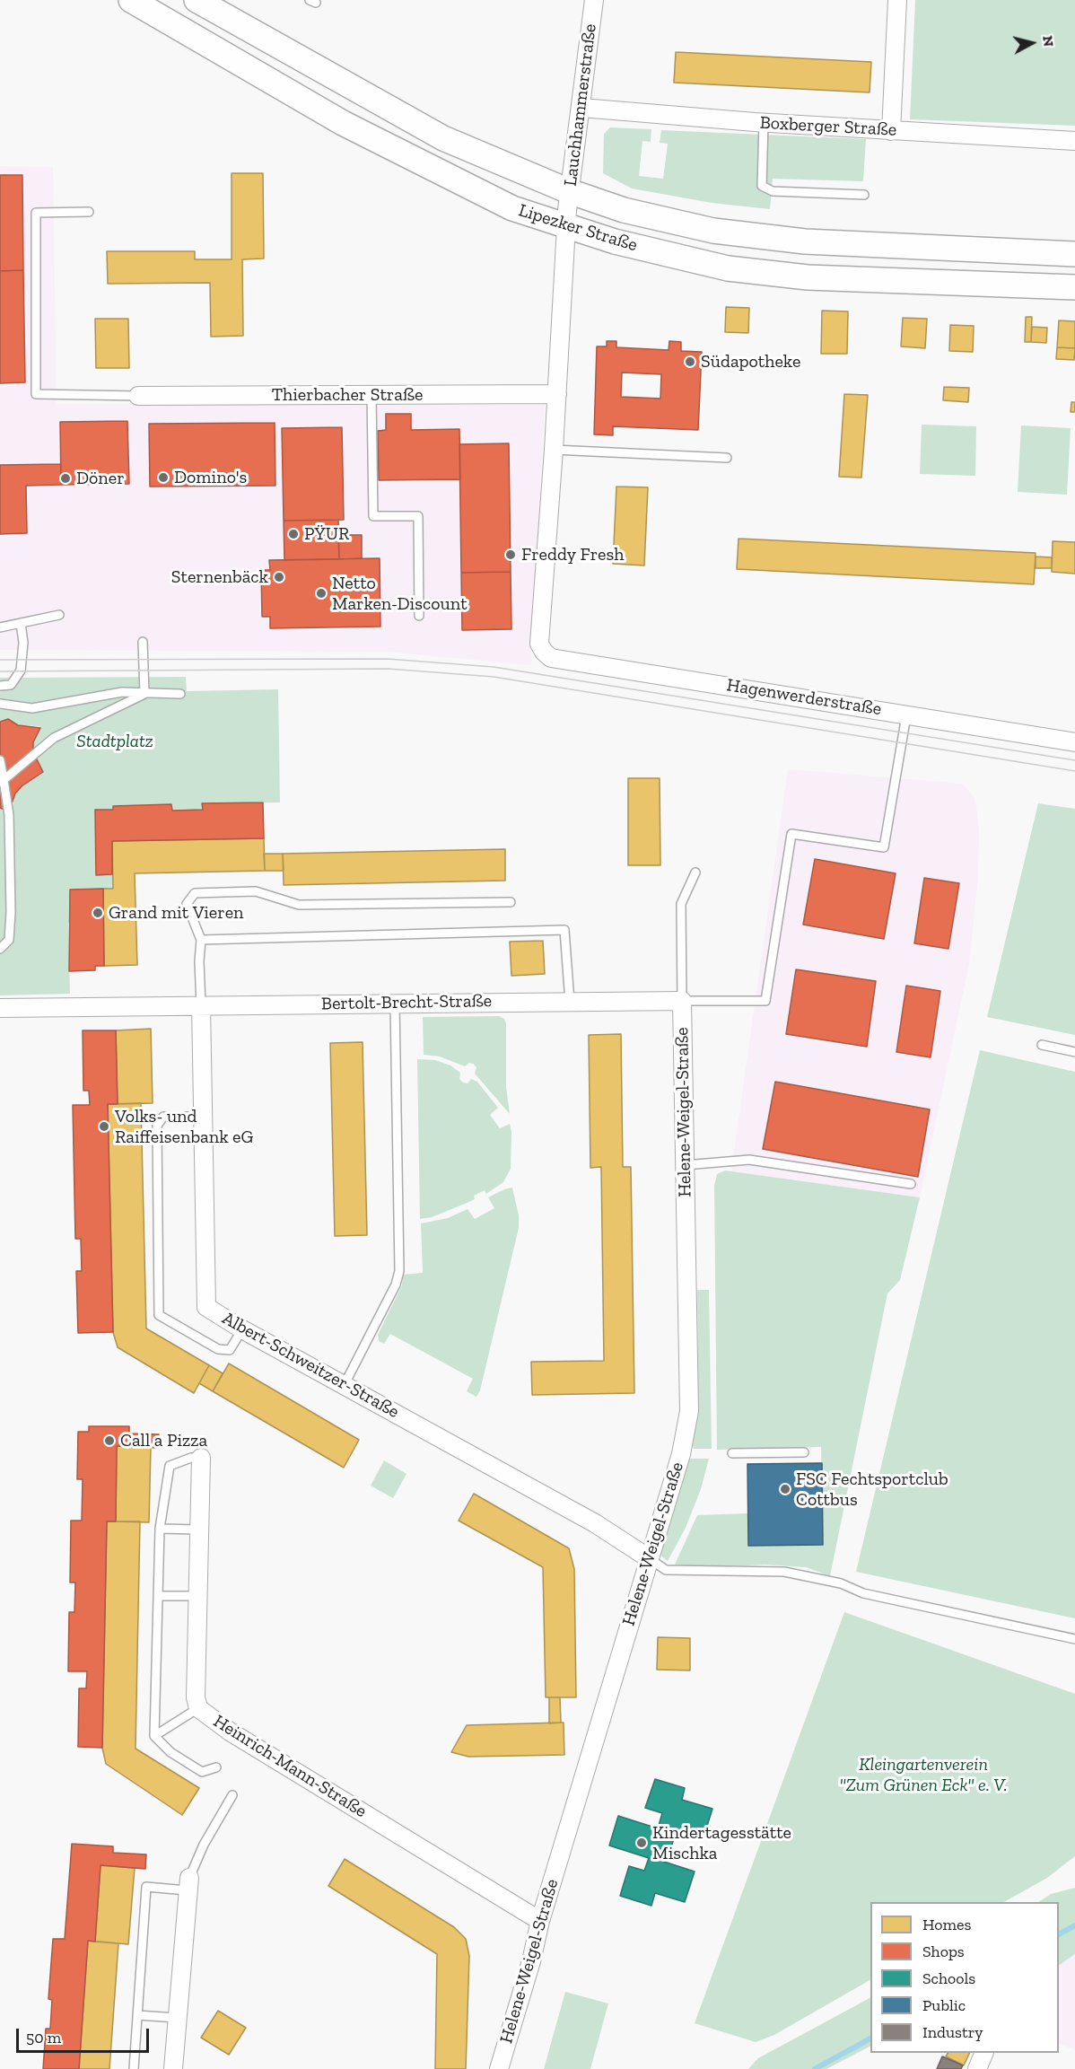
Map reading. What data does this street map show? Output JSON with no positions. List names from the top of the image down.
{
  "streets": {
    "main road": ["Lipezker Straße"],
    "street": [
      "Lauchhammerstraße",
      "Boxberger Straße",
      "Thierbacher Straße",
      "Hagenwerderstraße",
      "Bertolt-Brecht-Straße",
      "Helene-Weigel-Straße",
      "Albert-Schweitzer-Straße",
      "Heinrich-Mann-Straße"
    ]
  },
  "crossings": [
    ["Lauchhammerstraße", "Boxberger Straße"],
    ["Lauchhammerstraße", "Lipezker Straße"],
    ["Bertolt-Brecht-Straße", "Helene-Weigel-Straße"],
    ["Bertolt-Brecht-Straße", "Albert-Schweitzer-Straße"],
    ["Helene-Weigel-Straße", "Albert-Schweitzer-Straße"],
    ["Helene-Weigel-Straße", "Heinrich-Mann-Straße"]
  ],
  "parks": ["Stadtplatz", "Kleingartenverein \"Zum Grünen Eck\" e. V."],
  "places": [
    "Südapotheke",
    "Domino's",
    "Döner",
    "PŸUR",
    "Freddy Fresh",
    "Sternenbäck",
    "Netto Marken-Discount",
    "Grand mit Vieren",
    "Volks- und Raiffeisenbank eG",
    "Call a Pizza",
    "FSC Fechtsportclub Cottbus",
    "Kindertagesstätte Mischka"
  ],
  "legend": [
    "Homes",
    "Shops",
    "Schools",
    "Public",
    "Industry"
  ],
  "scale_bar": "50 m",
  "north": "right"
}
